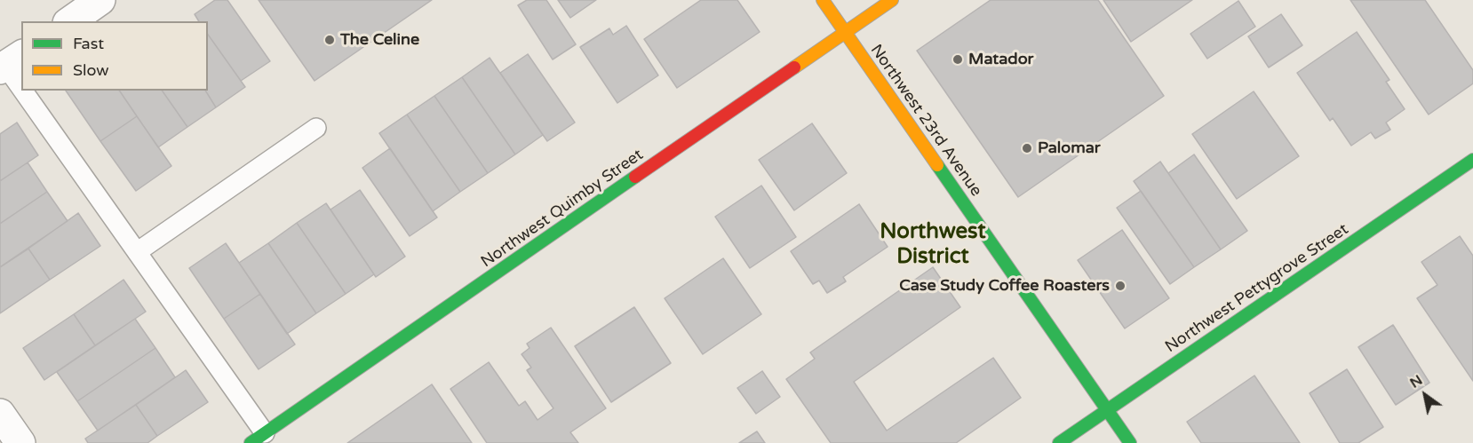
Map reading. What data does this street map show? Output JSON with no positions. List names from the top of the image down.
{
  "streets": {
    "street": ["Northwest 23rd Avenue", "Northwest Quimby Street", "Northwest Pettygrove Street"]
  },
  "crossings": [
    ["Northwest 23rd Avenue", "Northwest Quimby Street"],
    ["Northwest 23rd Avenue", "Northwest Pettygrove Street"]
  ],
  "districts": ["Northwest District"],
  "places": [
    "The Celine",
    "Matador",
    "Palomar",
    "Case Study Coffee Roasters"
  ],
  "legend": ["Fast", "Slow"],
  "north": "top left"
}
